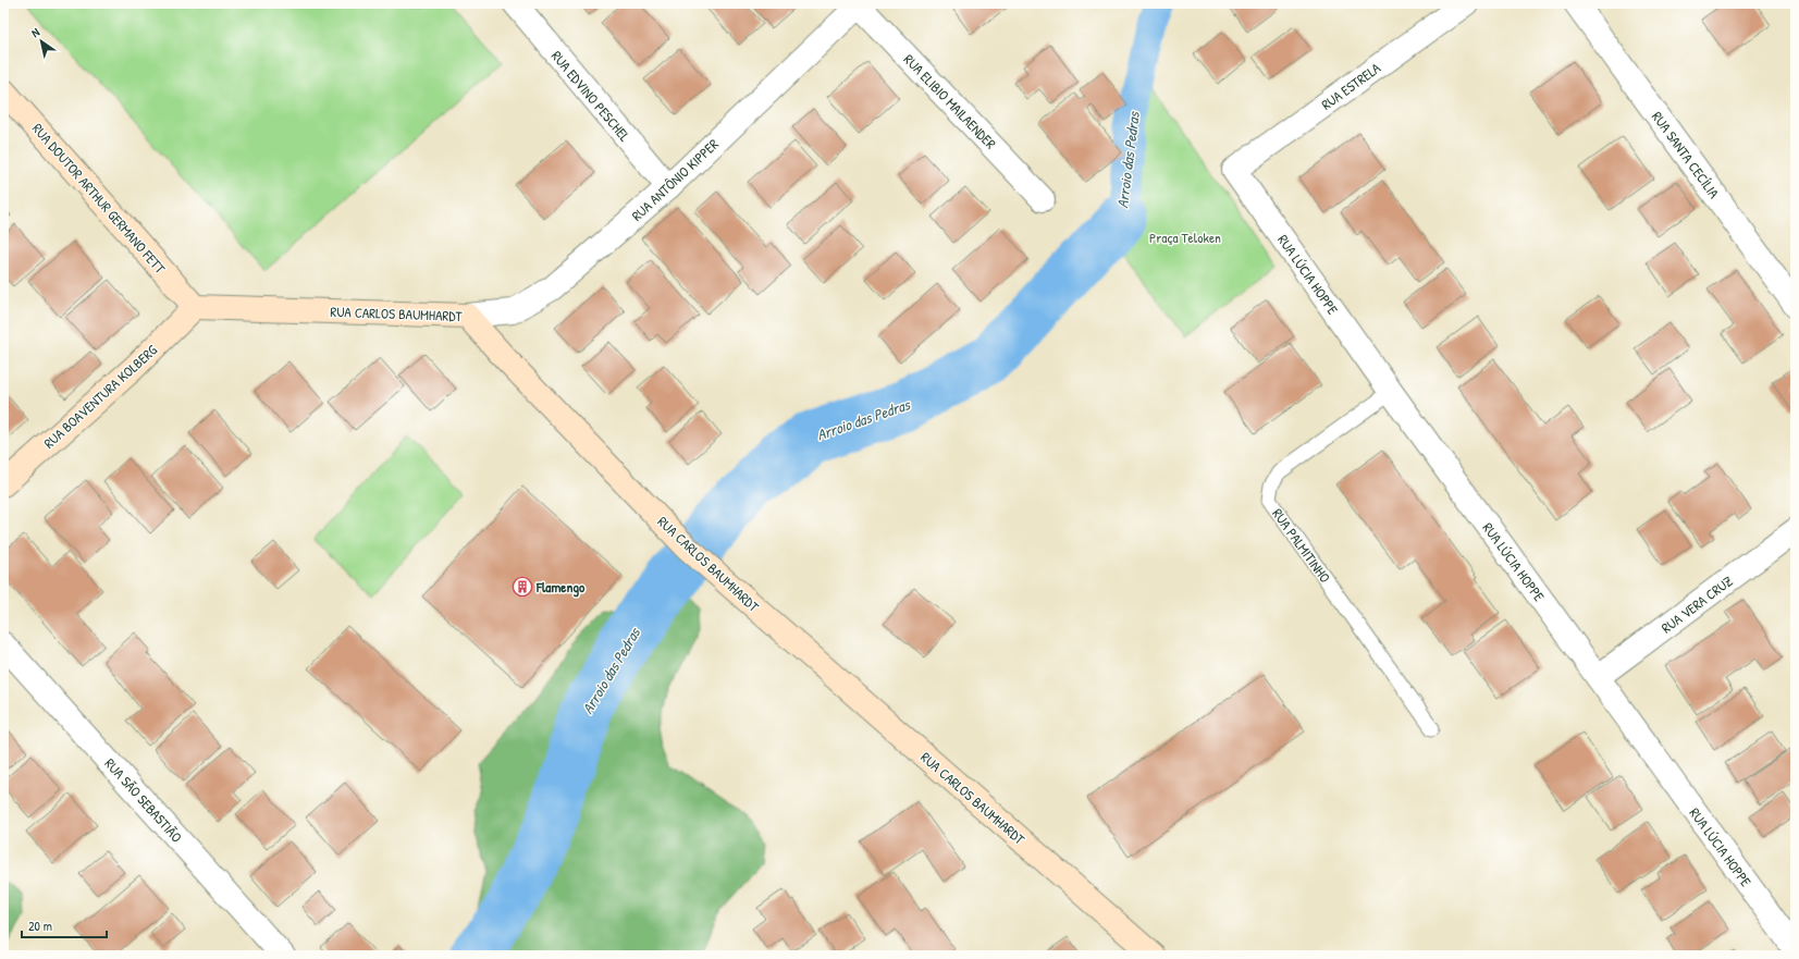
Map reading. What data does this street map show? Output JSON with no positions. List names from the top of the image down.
{
  "streets": {
    "main road": ["RUA DOUTOR ARTHUR GERMANO FETT", "RUA CARLOS BAUMHARDT", "RUA BOAVENTURA KOLBERG"],
    "street": [
      "RUA ESTRELA",
      "RUA EDVINO PESCHEL",
      "RUA ELIBIO MAILAENDER",
      "RUA SANTA CECÍLIA",
      "RUA ANTÔNIO KIPPER",
      "RUA LÚCIA HOPPE",
      "RUA VERA CRUZ",
      "RUA SÃO SEBASTIÃO"
    ],
    "lane": ["RUA PALMITINHO"]
  },
  "crossings": [
    ["RUA ESTRELA", "RUA LÚCIA HOPPE"],
    ["RUA EDVINO PESCHEL", "RUA ANTÔNIO KIPPER"],
    ["RUA ELIBIO MAILAENDER", "RUA ANTÔNIO KIPPER"],
    ["RUA ANTÔNIO KIPPER", "RUA CARLOS BAUMHARDT"],
    ["RUA DOUTOR ARTHUR GERMANO FETT", "RUA CARLOS BAUMHARDT"],
    ["RUA DOUTOR ARTHUR GERMANO FETT", "RUA BOAVENTURA KOLBERG"],
    ["RUA LÚCIA HOPPE", "RUA PALMITINHO"],
    ["RUA LÚCIA HOPPE", "RUA VERA CRUZ"],
    ["RUA CARLOS BAUMHARDT", "RUA BOAVENTURA KOLBERG"]
  ],
  "water": ["Arroio das Pedras"],
  "parks": ["Praça Teloken"],
  "places": {
    "building": ["Flamengo"]
  },
  "scale_bar": "20 m",
  "north": "top left"
}
